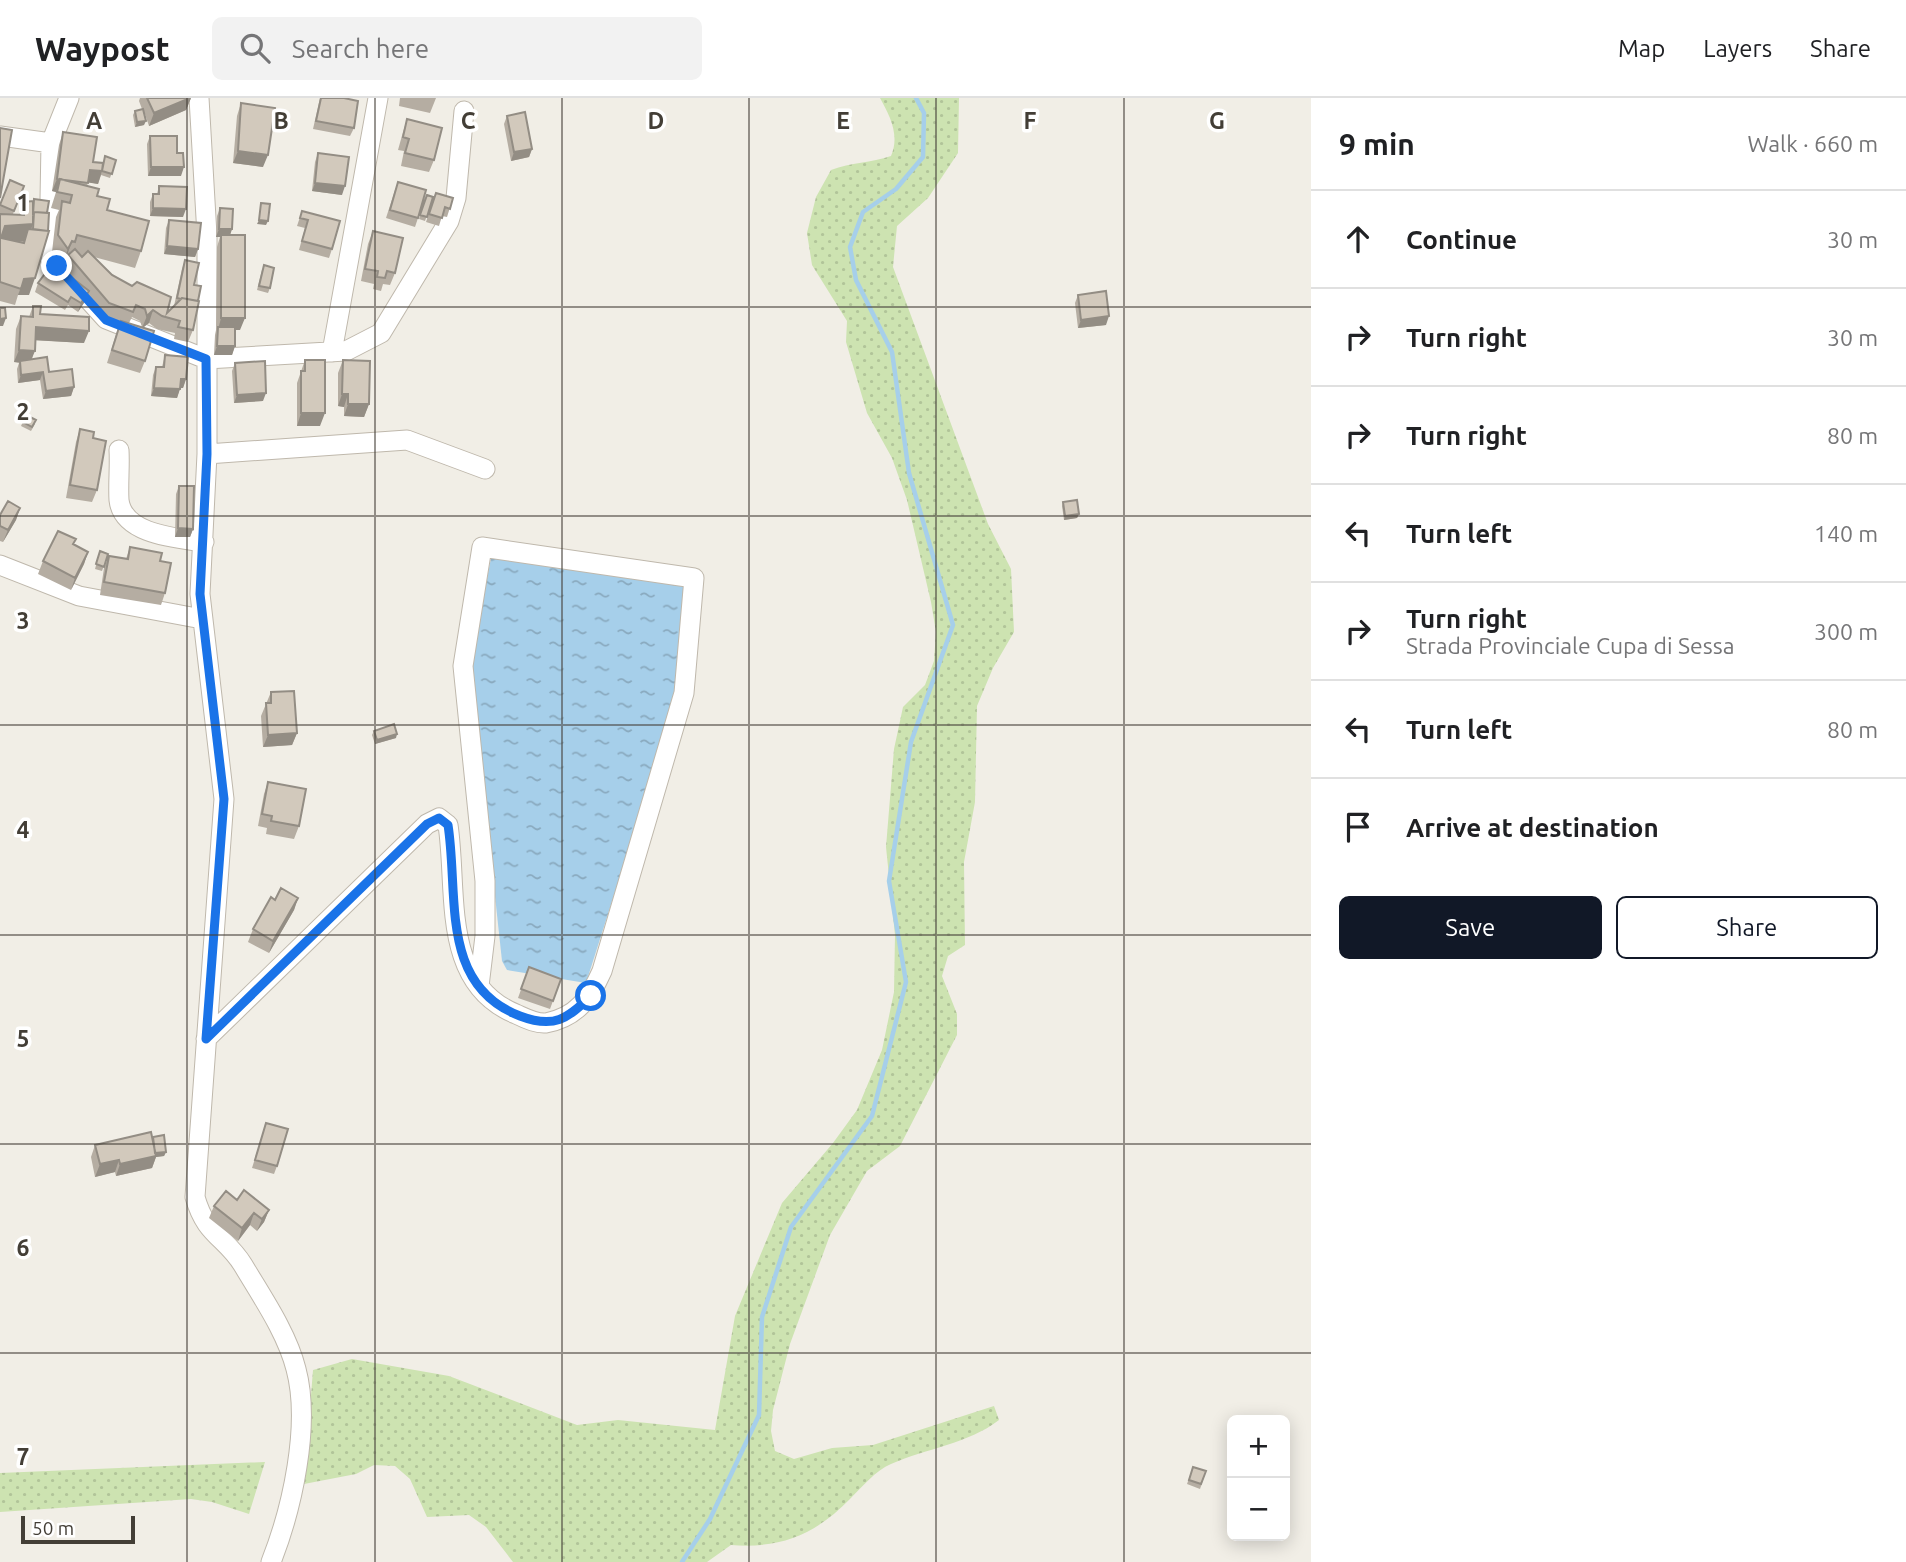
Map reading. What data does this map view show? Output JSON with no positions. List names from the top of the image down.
{
  "scale_bar": "50 m",
  "page": {
    "header": "Waypost",
    "search": "Search here",
    "nav": ["Map", "Layers", "Share"],
    "heading": ["9 min", "Walk · 660 m"],
    "list": [
      ["Continue", "30 m"],
      ["Turn right", "30 m"],
      ["Turn right", "80 m"],
      ["Turn left", "140 m"],
      ["Turn right", "Strada Provinciale Cupa di Sessa", "300 m"],
      ["Turn left", "80 m"],
      "Arrive at destination"
    ],
    "buttons": ["Save", "Share"],
    "map_buttons": ["+", "−"],
    "scale": "50 m"
  },
  "grid": {
    "columns": [
      "A",
      "B",
      "C",
      "D",
      "E",
      "F",
      "G"
    ],
    "rows": [
      "1",
      "2",
      "3",
      "4",
      "5",
      "6",
      "7"
    ]
  }
}
